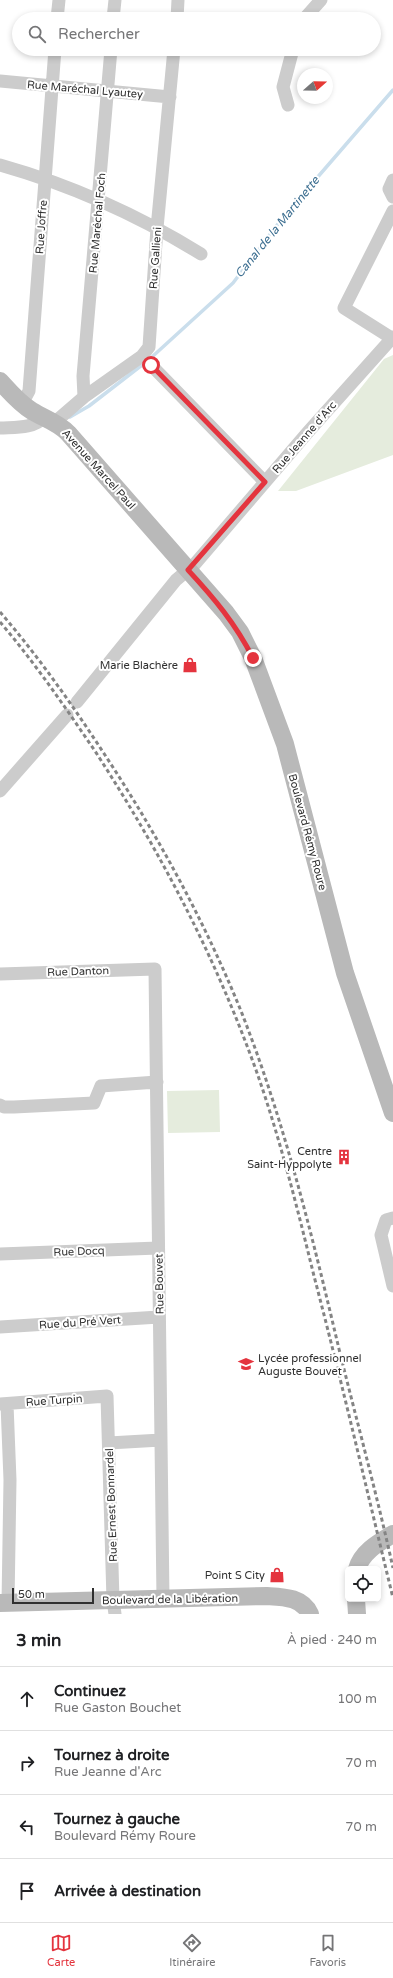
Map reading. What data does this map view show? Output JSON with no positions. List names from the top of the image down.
{
  "streets": {
    "main road": ["Avenue Marcel Paul", "Boulevard Rémy Roure", "Boulevard de la Libération"],
    "street": [
      "Rue Maréchal Lyautey",
      "Rue Maréchal Foch",
      "Rue Joffre",
      "Rue Gallieni",
      "Rue Jeanne d'Arc",
      "Rue Danton",
      "Rue Docq",
      "Rue Bouvet",
      "Rue du Pré Vert",
      "Rue Turpin",
      "Rue Ernest Bonnardel"
    ]
  },
  "crossings": [
    ["Rue Maréchal Lyautey", "Rue Maréchal Foch"],
    ["Rue Maréchal Lyautey", "Rue Joffre"],
    ["Rue Maréchal Lyautey", "Rue Gallieni"],
    ["Rue Maréchal Foch", "Rue Gallieni"],
    ["Rue Joffre", "Avenue Marcel Paul"],
    ["Rue Gallieni", "Avenue Marcel Paul"],
    ["Rue Jeanne d'Arc", "Avenue Marcel Paul"],
    ["Rue Jeanne d'Arc", "Boulevard Rémy Roure"],
    ["Avenue Marcel Paul", "Boulevard Rémy Roure"],
    ["Rue Danton", "Rue Bouvet"],
    ["Rue Docq", "Rue Bouvet"],
    ["Rue Bouvet", "Rue du Pré Vert"],
    ["Rue Bouvet", "Boulevard de la Libération"],
    ["Rue Turpin", "Rue Ernest Bonnardel"],
    ["Rue Ernest Bonnardel", "Boulevard de la Libération"]
  ],
  "water": ["Canal de la Martinette"],
  "places": {
    "shop": ["Marie Blachère", "Point S City"],
    "building": ["Centre Saint-Hyppolyte"],
    "school or university": ["Lycée professionnel Auguste Bouvet"]
  },
  "scale_bar": "50 m",
  "north": "right",
  "page": {
    "search": "Rechercher",
    "scale": "50 m",
    "heading": ["3 min", "À pied · 240 m"],
    "list": [
      ["Continuez", "Rue Gaston Bouchet", "100 m"],
      ["Tournez à droite", "Rue Jeanne d'Arc", "70 m"],
      ["Tournez à gauche", "Boulevard Rémy Roure", "70 m"],
      "Arrivée à destination"
    ],
    "nav": ["Carte", "Itinéraire", "Favoris"]
  }
}
